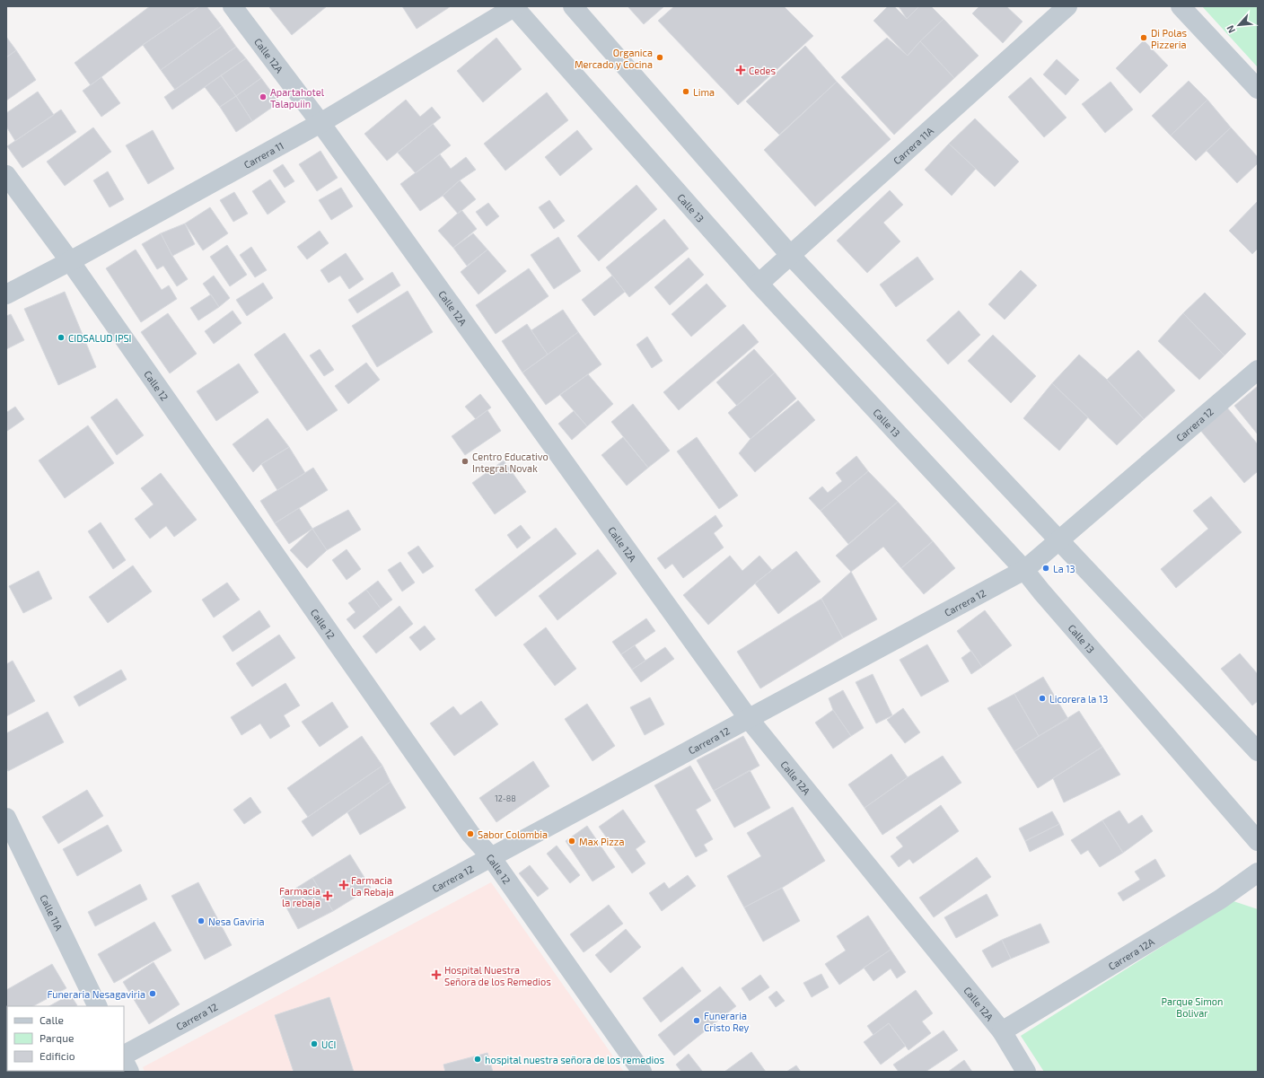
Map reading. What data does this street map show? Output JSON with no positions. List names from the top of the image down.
{
  "streets": {
    "street": [
      "Calle 12A",
      "Carrera 11A",
      "Carrera 11",
      "Calle 13",
      "Calle 12",
      "Carrera 12",
      "Calle 11A",
      "Carrera 12A"
    ]
  },
  "crossings": [
    ["Calle 12A", "Carrera 11"],
    ["Calle 12A", "Carrera 12"],
    ["Calle 12A", "Carrera 12A"],
    ["Carrera 11A", "Calle 13"],
    ["Carrera 11", "Calle 13"],
    ["Carrera 11", "Calle 12"],
    ["Calle 13", "Carrera 12"],
    ["Calle 12", "Carrera 12"]
  ],
  "parks": ["Parque Simon Bolivar"],
  "places": {
    "other": [
      "Di Polas Pizzeria",
      "Organica Mercado y Cocina",
      "Lima",
      "Apartahotel Talapuiin",
      "CIDSALUD IPSI",
      "Centro Educativo Integral Novak",
      "La 13",
      "Licorera la 13",
      "Sabor Colombia",
      "Max Pizza",
      "Nesa Gaviria",
      "Funeraria Nesagaviria",
      "Funeraria Cristo Rey",
      "UCI",
      "hospital nuestra señora de los remedios"
    ],
    "health": [
      "Cedes",
      "Farmacia La Rebaja",
      "Farmacia la rebaja",
      "Hospital Nuestra Señora de los Remedios"
    ]
  },
  "house_numbers": ["12-88"],
  "legend": ["Calle", "Parque", "Edificio"],
  "north": "bottom left"
}
